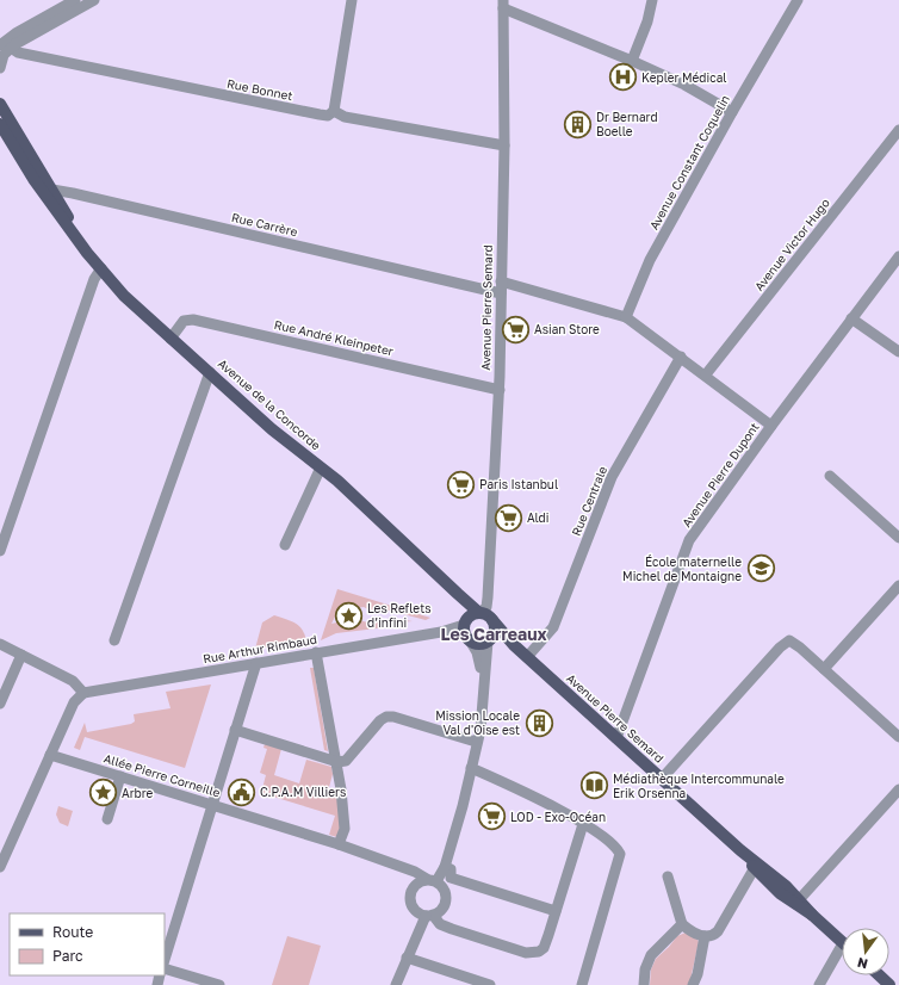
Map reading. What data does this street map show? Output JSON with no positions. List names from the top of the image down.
{
  "streets": {
    "main road": ["Avenue Pierre Semard", "Avenue de la Concorde"],
    "street": [
      "Rue Bonnet",
      "Avenue Constant Coquelin",
      "Rue Carrère",
      "Avenue Victor Hugo",
      "Rue André Kleinpeter",
      "Avenue Pierre Dupont",
      "Rue Centrale",
      "Rue Arthur Rimbaud",
      "Allée Pierre Corneille"
    ]
  },
  "crossings": [
    ["Rue Bonnet", "Avenue Pierre Semard"],
    ["Rue Carrère", "Avenue Pierre Semard"],
    ["Rue Carrère", "Avenue de la Concorde"],
    ["Avenue Pierre Semard", "Rue André Kleinpeter"],
    ["Avenue Pierre Semard", "Avenue de la Concorde"],
    ["Avenue Pierre Semard", "Avenue Pierre Dupont"],
    ["Avenue Pierre Semard", "Rue Centrale"],
    ["Avenue Pierre Semard", "Rue Arthur Rimbaud"],
    ["Rue André Kleinpeter", "Avenue de la Concorde"],
    ["Avenue de la Concorde", "Rue Arthur Rimbaud"]
  ],
  "districts": ["Les Carreaux"],
  "places": {
    "hospital": ["Kepler Médical"],
    "building": ["Dr Bernard Boelle", "Mission Locale Val d'Oise est"],
    "supermarket": [
      "Asian Store",
      "Paris Istanbul",
      "Aldi",
      "LOD - Exo-Océan"
    ],
    "school or university": ["École maternelle Michel de Montaigne"],
    "place": ["Les Reflets d’infini", "Arbre"],
    "library": ["Médiathèque Intercommunale Erik Orsenna"],
    "public building": ["C.P.A.M Villiers"]
  },
  "legend": ["Route", "Parc"],
  "north": "bottom"
}
